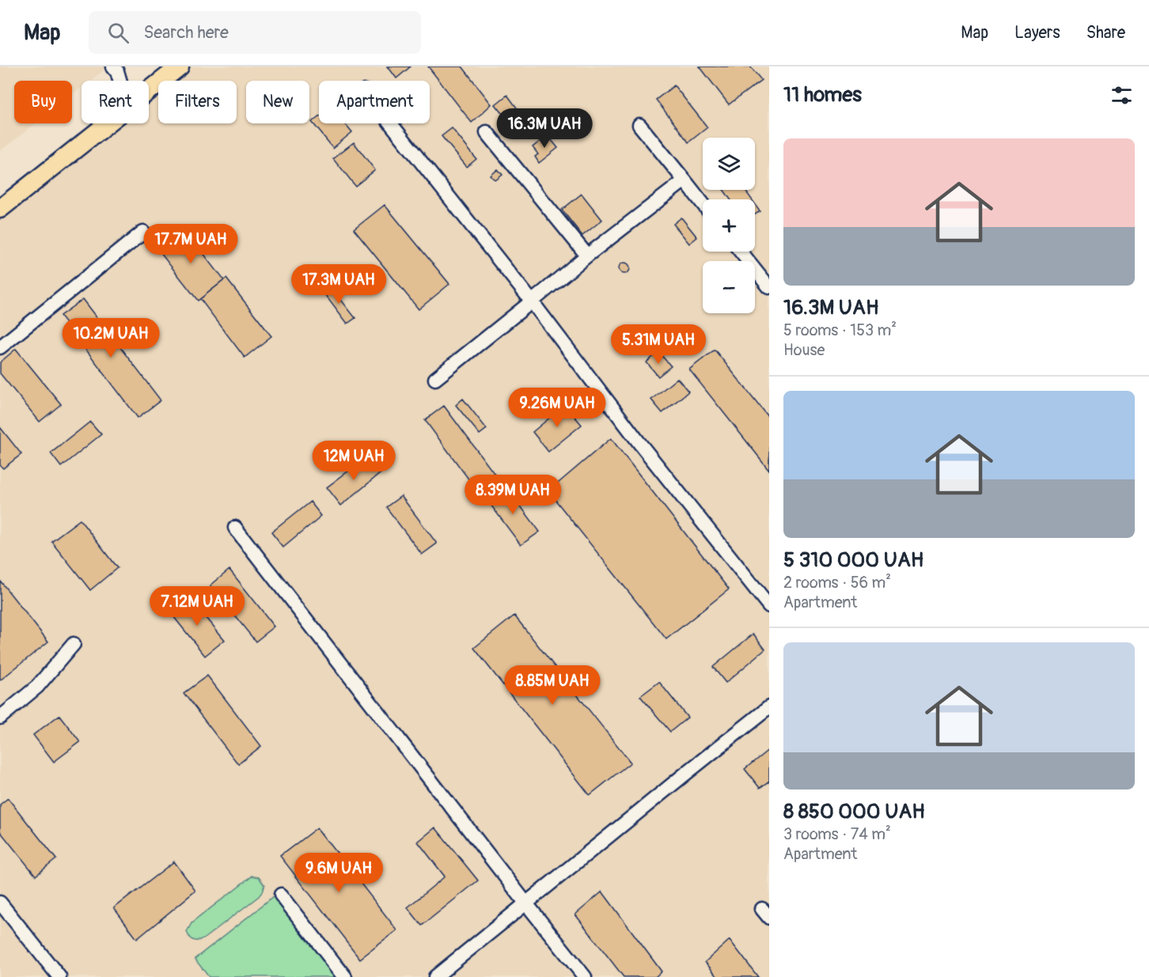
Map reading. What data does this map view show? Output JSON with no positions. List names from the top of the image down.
{
  "page": {
    "header": "Map",
    "search": "Search here",
    "nav": ["Map", "Layers", "Share"],
    "heading": "11 homes",
    "chip": [
      "Buy",
      "Rent",
      "Filters",
      "New",
      "Apartment"
    ],
    "price": [
      "16.3M UAH",
      "17.7M UAH",
      "17.3M UAH",
      "10.2M UAH",
      "5.31M UAH",
      "9.26M UAH",
      "12M UAH",
      "8.39M UAH",
      "7.12M UAH",
      "8.85M UAH",
      "9.6M UAH"
    ],
    "list": [
      {
        "name": "16.3M UAH",
        "note": "5 rooms · 153 m² · House"
      },
      {
        "name": "5 310 000 UAH",
        "note": "2 rooms · 56 m² · Apartment"
      },
      {
        "name": "8 850 000 UAH",
        "note": "3 rooms · 74 m² · Apartment"
      }
    ],
    "map_buttons": ["+", "−"]
  }
}
